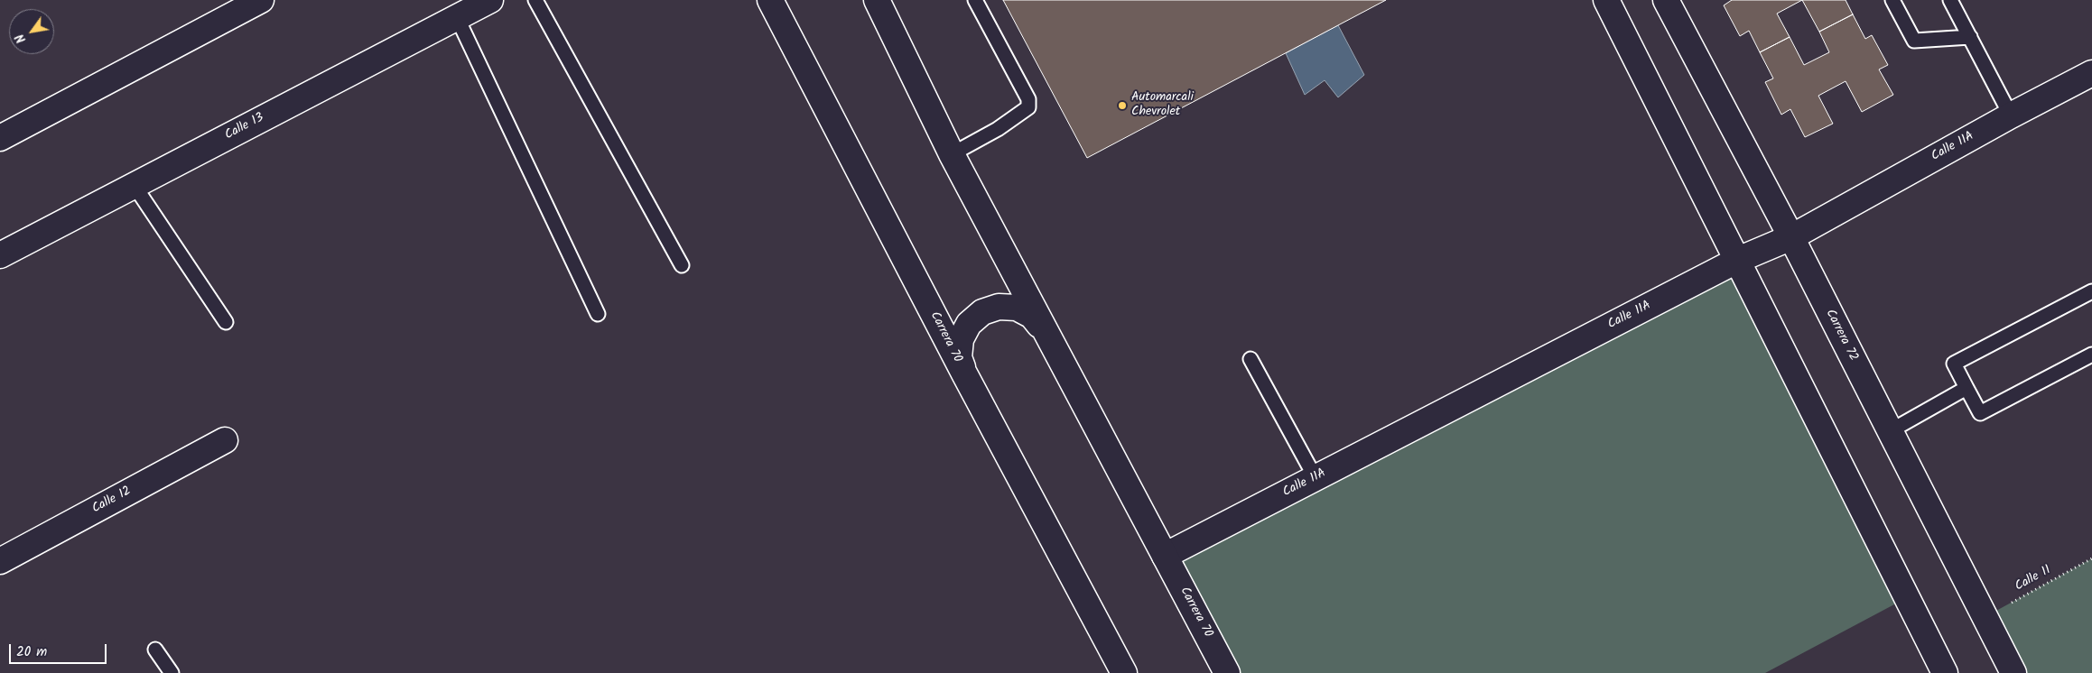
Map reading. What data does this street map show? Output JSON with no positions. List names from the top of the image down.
{
  "streets": {
    "street": [
      "Calle 13",
      "Calle 11A",
      "Carrera 72",
      "Carrera 70",
      "Calle 12"
    ],
    "path": ["Calle 11"]
  },
  "crossings": [
    ["Calle 11A", "Carrera 72"],
    ["Calle 11A", "Carrera 70"],
    ["Carrera 72", "Calle 11"]
  ],
  "places": ["Automarcali Chevrolet"],
  "scale_bar": "20 m",
  "north": "bottom left"
}
